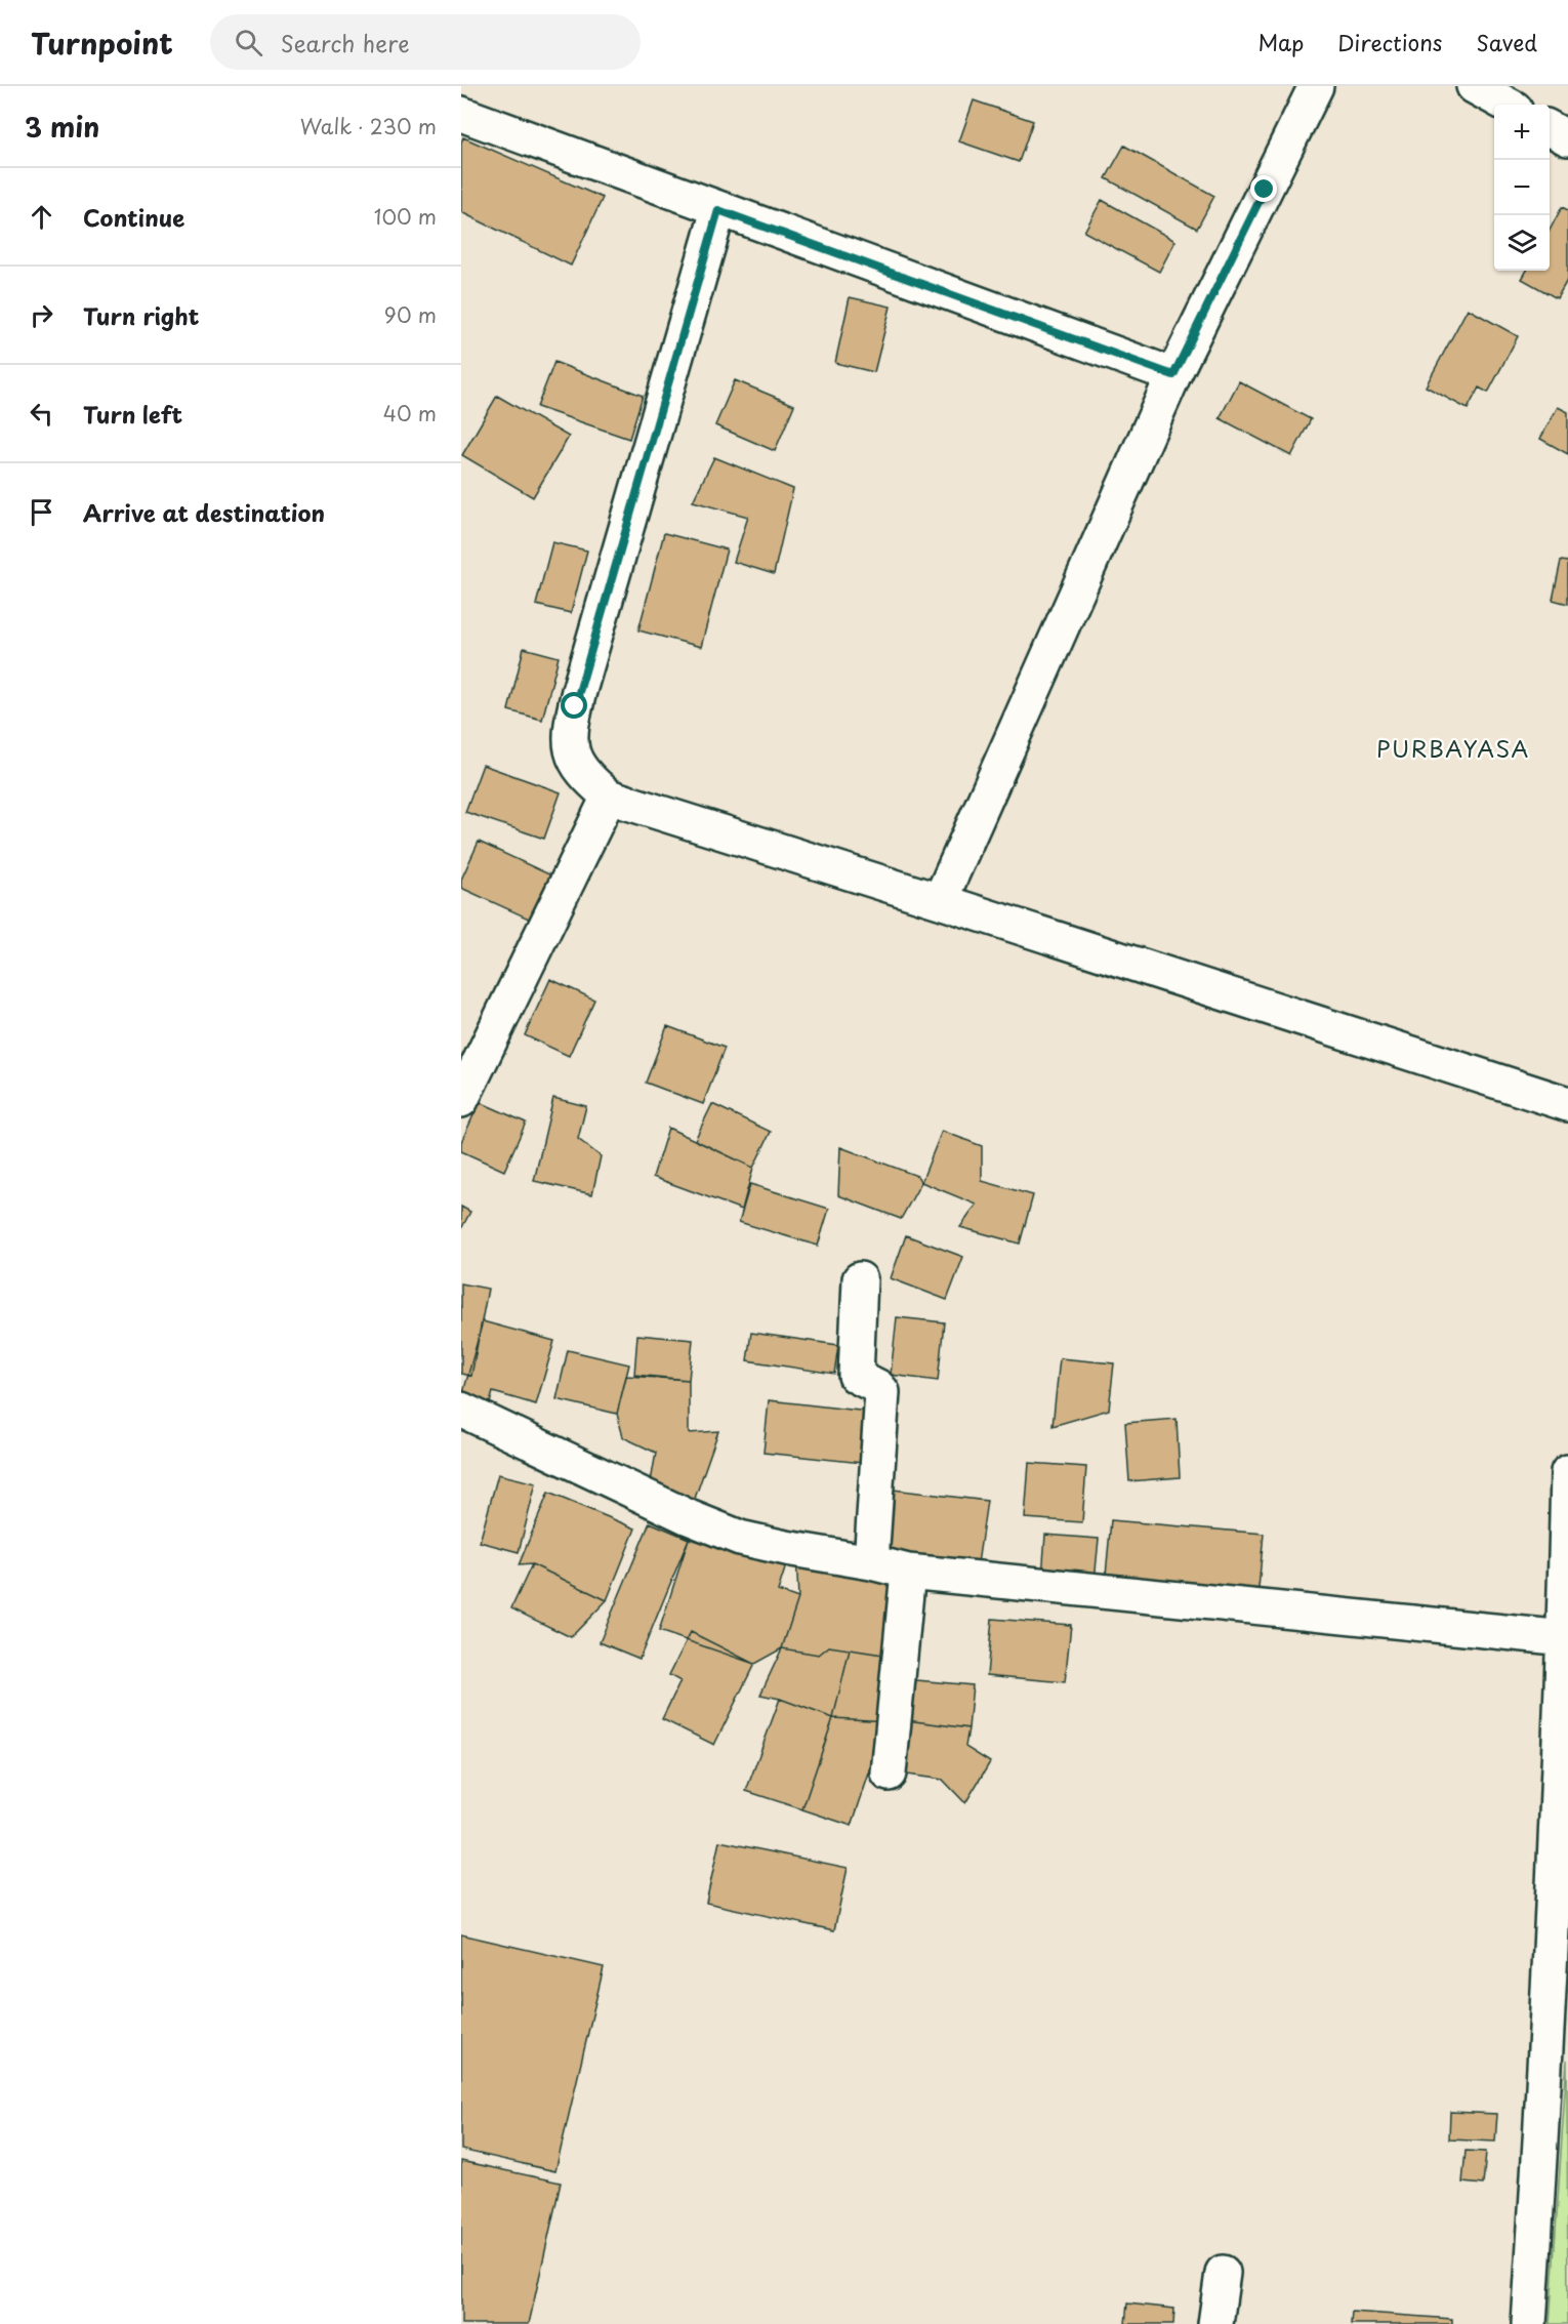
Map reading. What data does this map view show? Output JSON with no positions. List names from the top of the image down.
{
  "districts": ["PURBAYASA"],
  "page": {
    "header": "Turnpoint",
    "search": "Search here",
    "nav": ["Map", "Directions", "Saved"],
    "heading": ["3 min", "Walk · 230 m"],
    "map_buttons": ["+", "−"],
    "list": [
      ["Continue", "100 m"],
      ["Turn right", "90 m"],
      ["Turn left", "40 m"],
      "Arrive at destination"
    ]
  }
}
